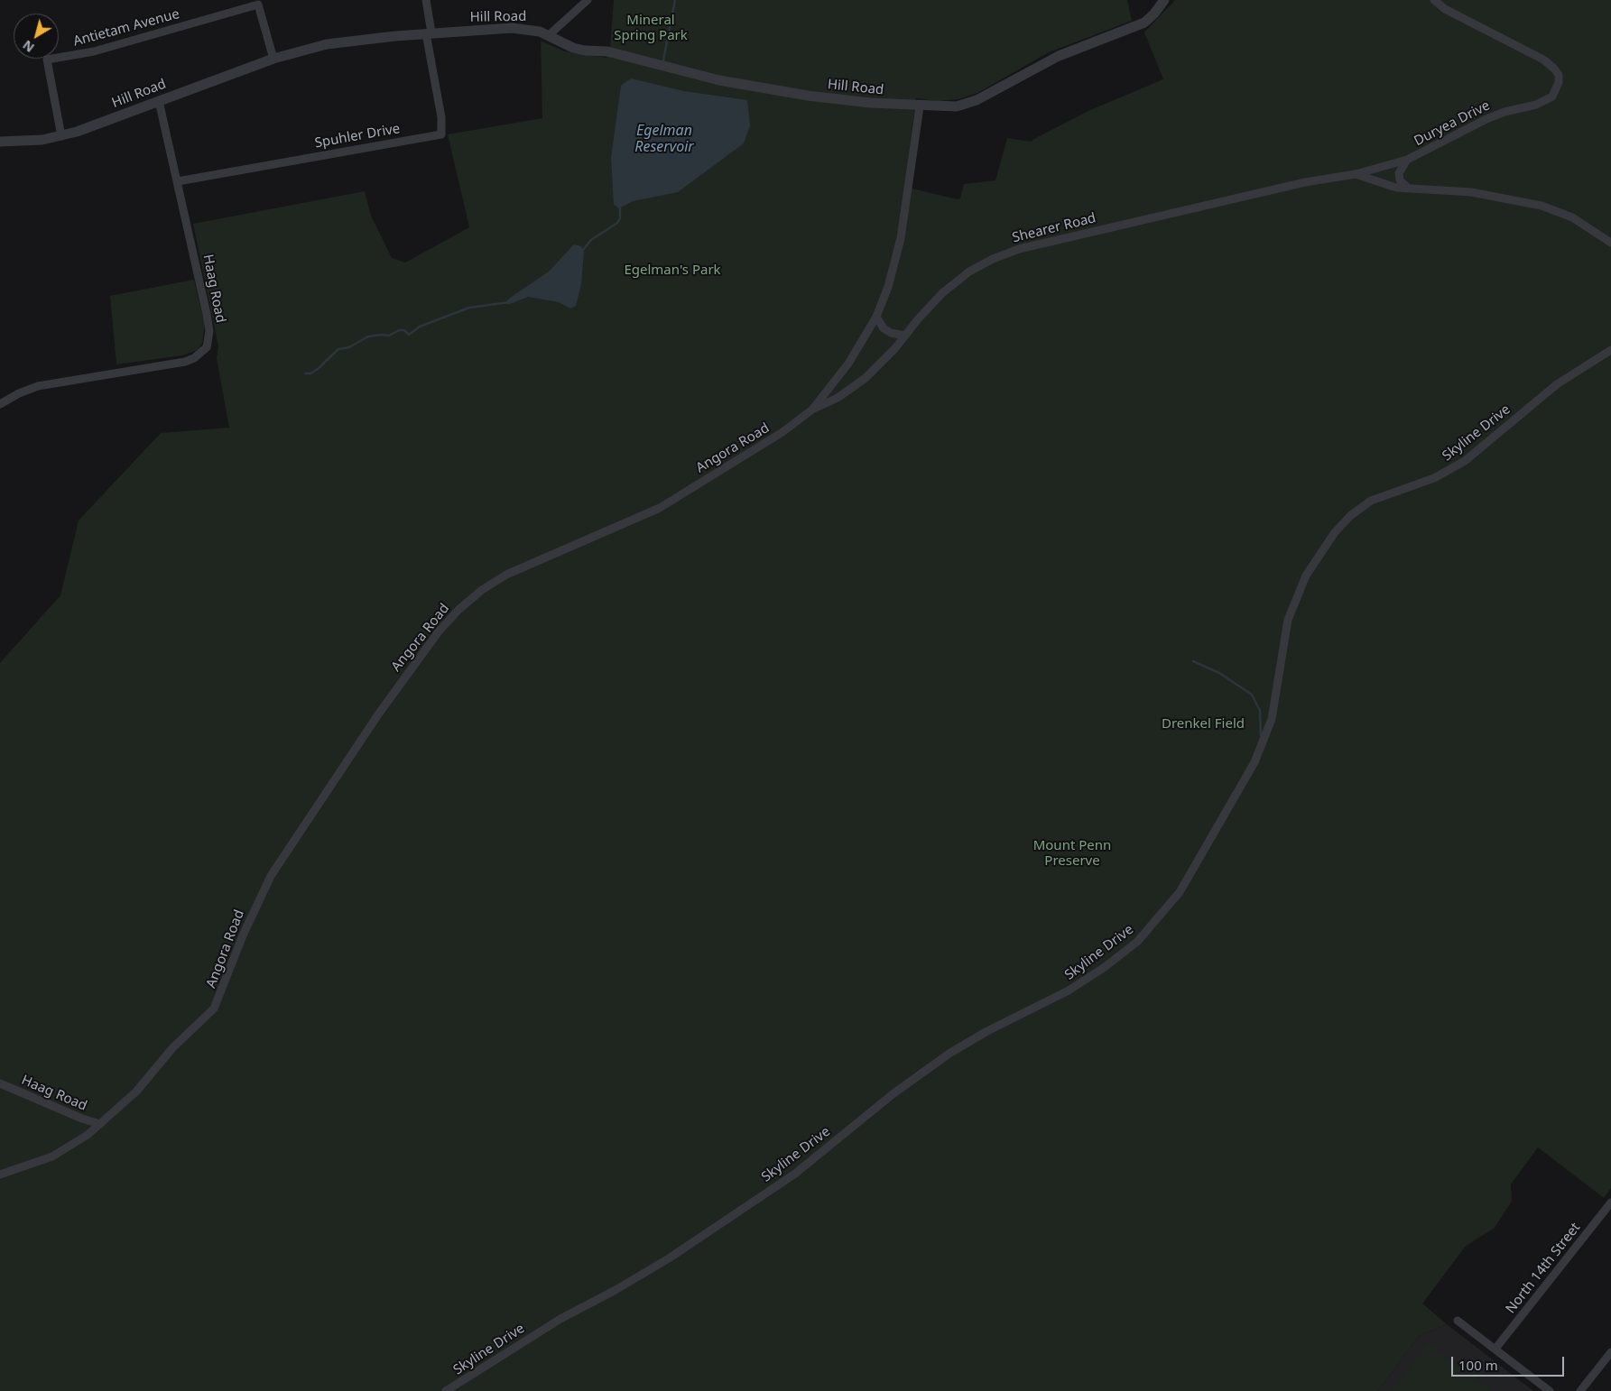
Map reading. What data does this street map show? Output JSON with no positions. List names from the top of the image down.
{
  "streets": {
    "street": [
      "Hill Road",
      "Antietam Avenue",
      "Duryea Drive",
      "Spuhler Drive",
      "Shearer Road",
      "Haag Road",
      "Skyline Drive",
      "Angora Road",
      "North 14th Street"
    ]
  },
  "crossings": [
    ["Hill Road", "Antietam Avenue"],
    ["Hill Road", "Spuhler Drive"],
    ["Hill Road", "Haag Road"],
    ["Hill Road", "Angora Road"],
    ["Duryea Drive", "Shearer Road"],
    ["Spuhler Drive", "Haag Road"],
    ["Shearer Road", "Angora Road"],
    ["Haag Road", "Angora Road"]
  ],
  "water": ["Egelman Reservoir"],
  "parks": [
    "Mineral Spring Park",
    "Egelman's Park",
    "Drenkel Field",
    "Mount Penn Preserve"
  ],
  "scale_bar": "100 m",
  "north": "bottom left"
}
